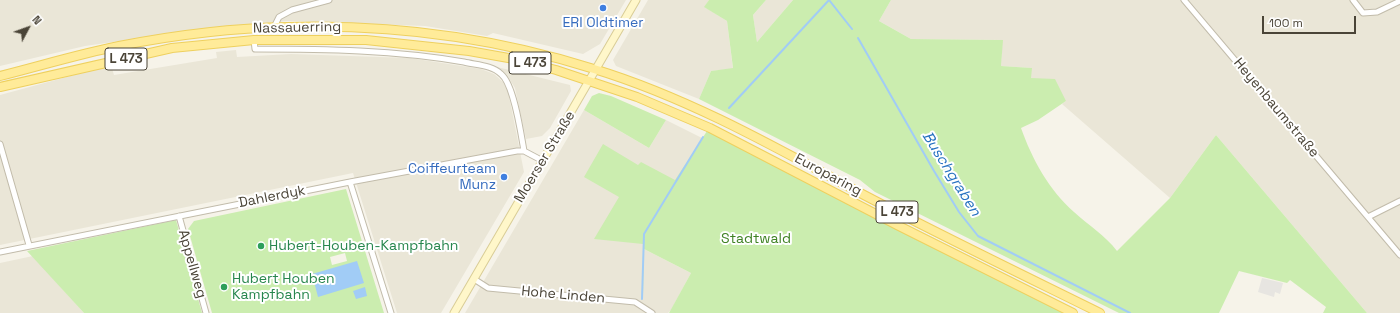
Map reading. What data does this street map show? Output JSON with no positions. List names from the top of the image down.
{
  "streets": {
    "main road": [
      "Nassauerring",
      "L 473",
      "Moerser Straße",
      "Europaring"
    ],
    "street": [
      "Heyenbaumstraße",
      "Dahlerdyk",
      "Appellweg",
      "Hohe Linden"
    ]
  },
  "crossings": [
    ["Nassauerring", "Moerser Straße"],
    ["Nassauerring", "Europaring"],
    ["Nassauerring", "Dahlerdyk"],
    ["Moerser Straße", "Europaring"],
    ["Moerser Straße", "Hohe Linden"],
    ["Dahlerdyk", "Appellweg"]
  ],
  "water": ["Buschgraben"],
  "parks": ["Stadtwald"],
  "places": [
    "ERI Oldtimer",
    "Coiffeurteam Munz",
    "Hubert-Houben-Kampfbahn",
    "Hubert Houben Kampfbahn"
  ],
  "scale_bar": "100 m",
  "north": "top right"
}
